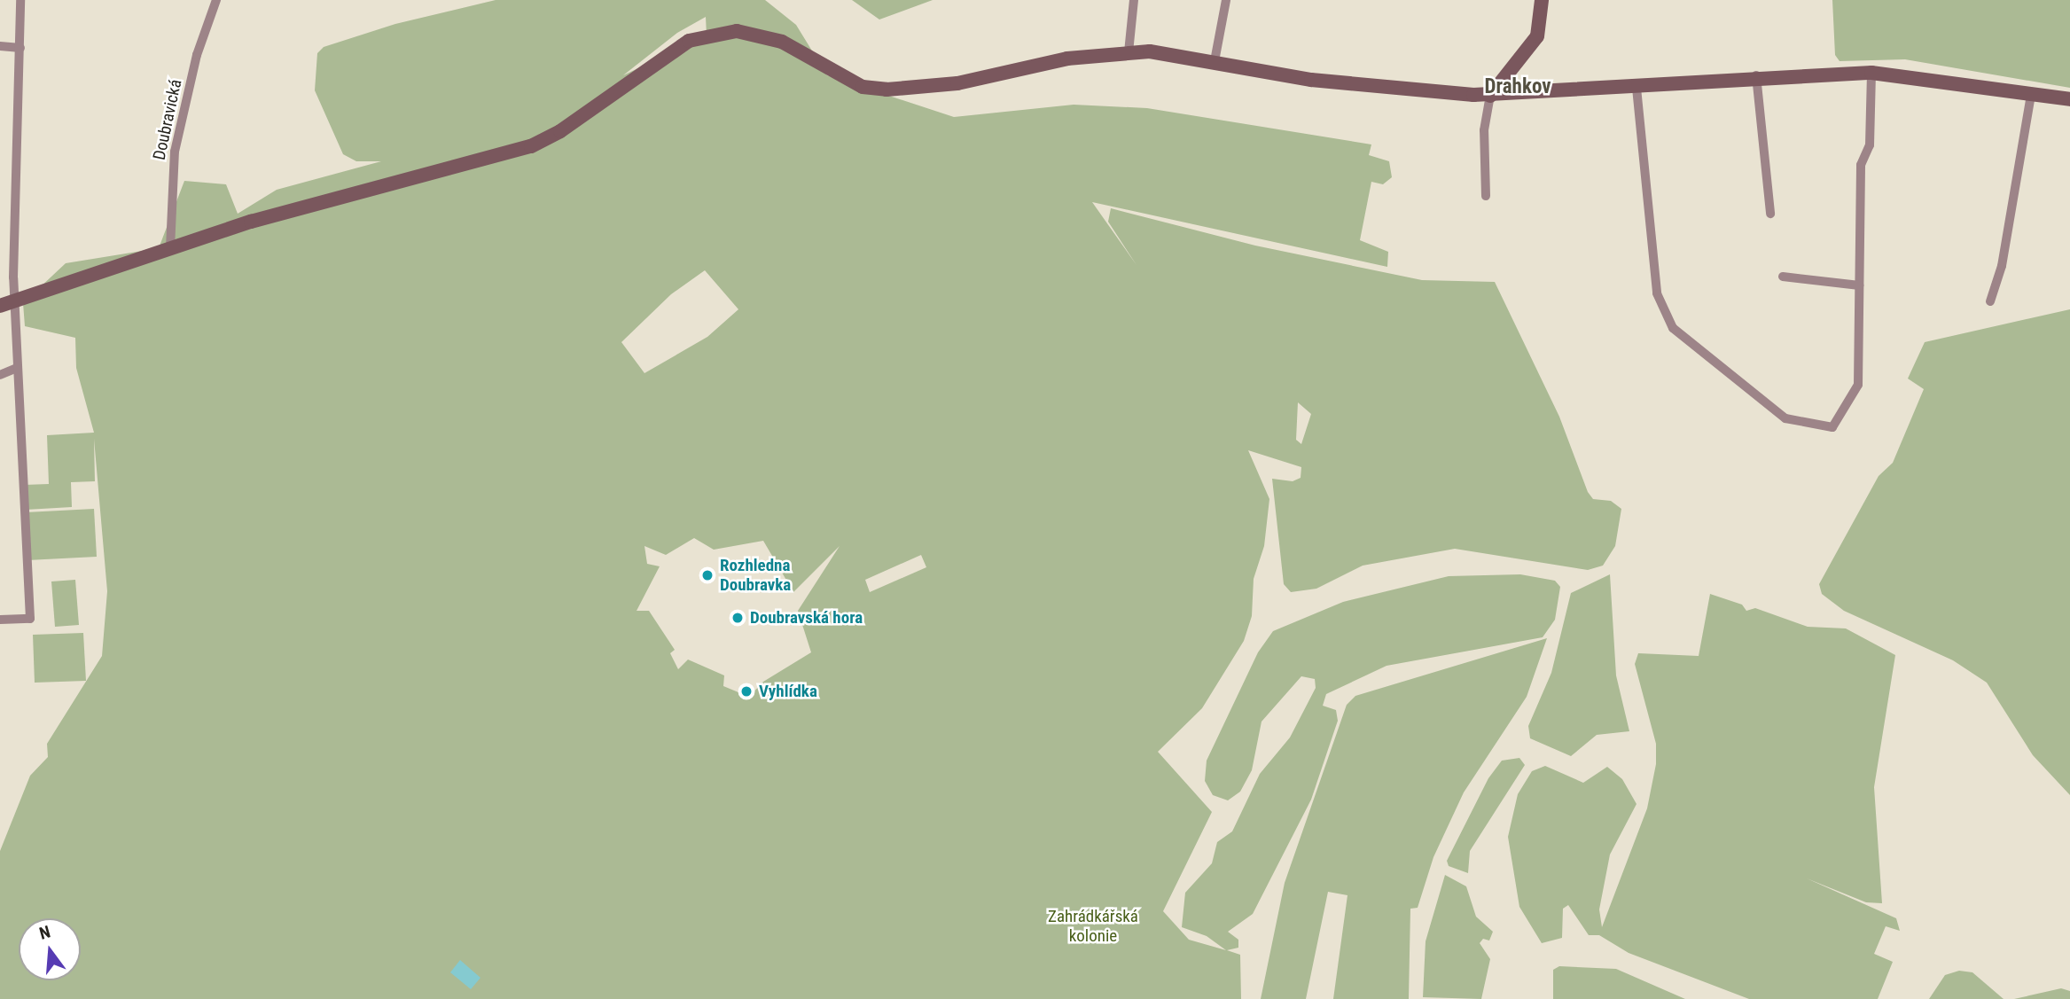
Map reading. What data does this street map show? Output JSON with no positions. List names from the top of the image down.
{
  "streets": {
    "street": ["Doubravická"]
  },
  "districts": ["Drahkov"],
  "parks": ["Zahrádkářská kolonie"],
  "places": ["Rozhledna Doubravka", "Doubravská hora", "Vyhlídka"],
  "north": "top"
}
